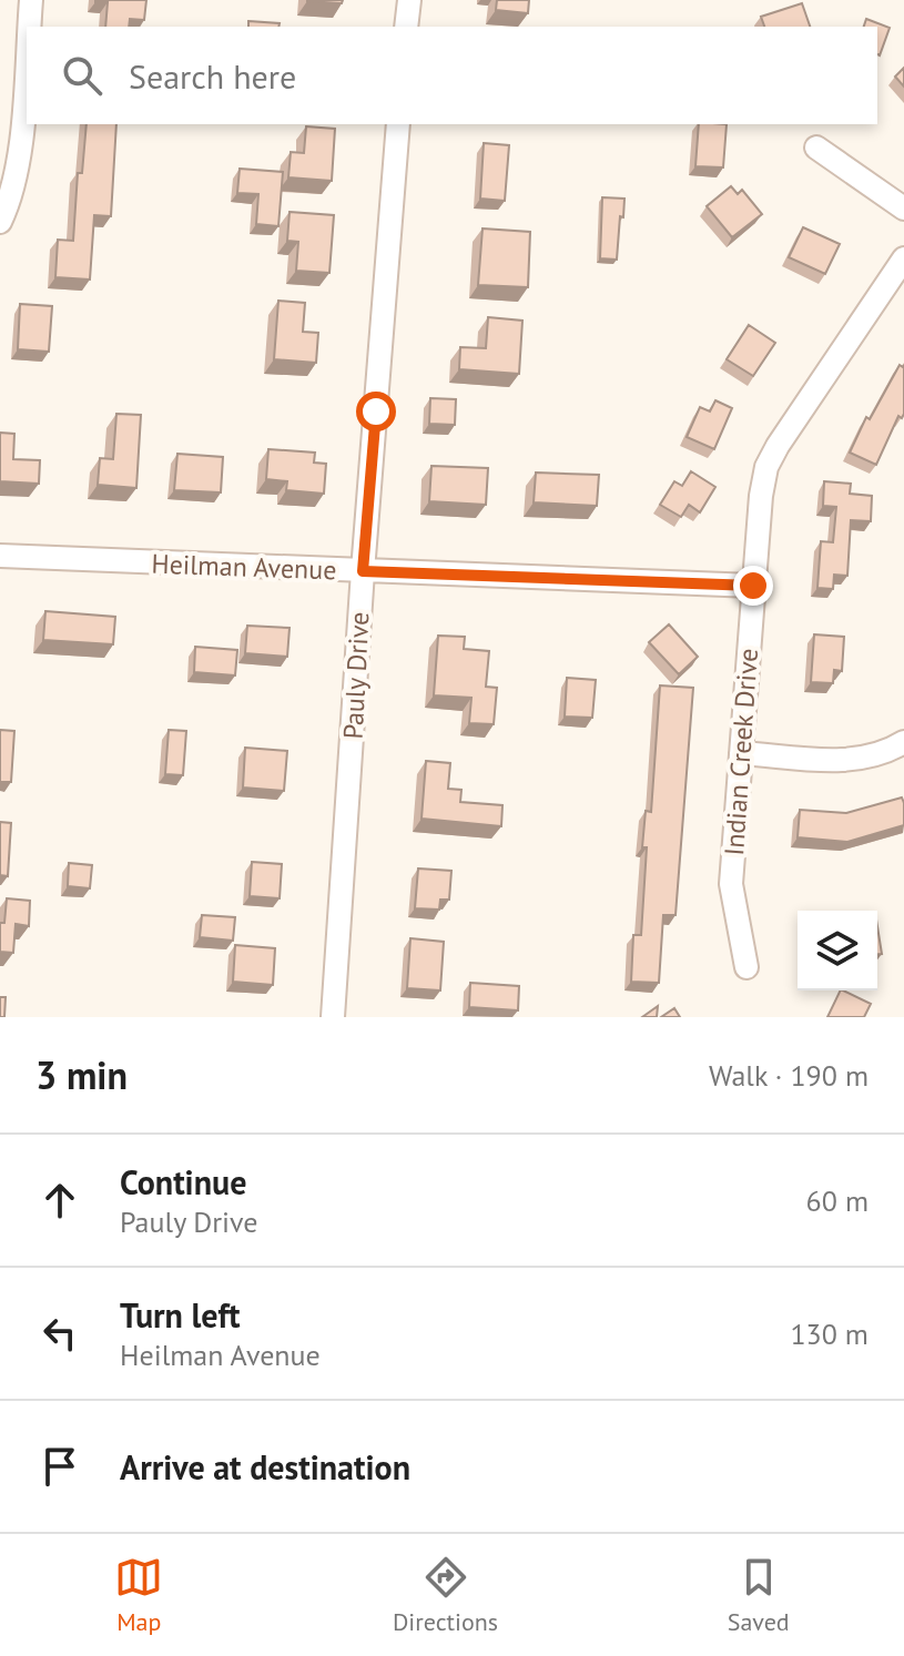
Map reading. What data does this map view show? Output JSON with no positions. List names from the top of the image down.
{
  "streets": {
    "street": ["Heilman Avenue", "Pauly Drive", "Indian Creek Drive"]
  },
  "crossings": [
    ["Heilman Avenue", "Pauly Drive"],
    ["Heilman Avenue", "Indian Creek Drive"]
  ],
  "page": {
    "search": "Search here",
    "heading": ["3 min", "Walk · 190 m"],
    "list": [
      ["Continue", "Pauly Drive", "60 m"],
      ["Turn left", "Heilman Avenue", "130 m"],
      "Arrive at destination"
    ],
    "nav": ["Map", "Directions", "Saved"]
  }
}
